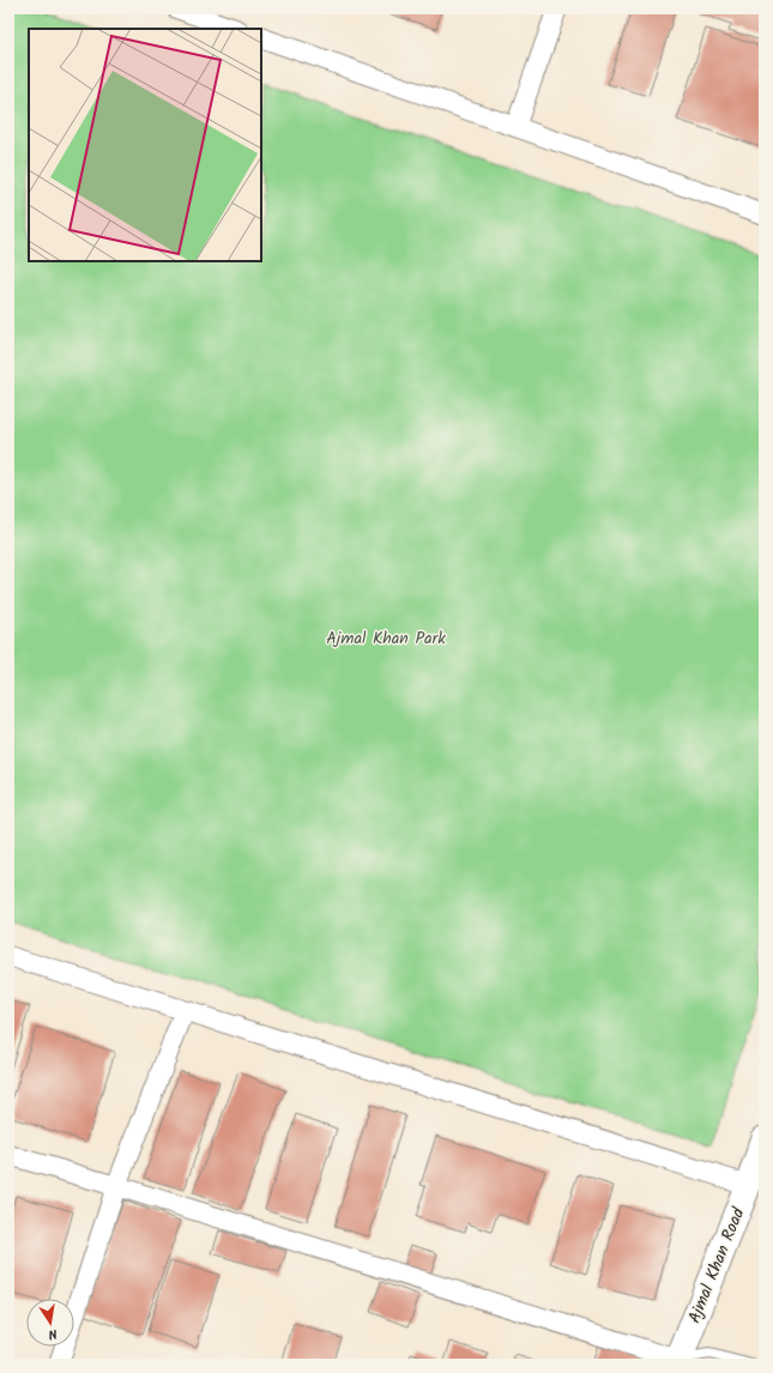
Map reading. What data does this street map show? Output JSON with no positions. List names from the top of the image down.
{
  "streets": {
    "street": ["Ajmal Khan Road"]
  },
  "parks": ["Ajmal Khan Park"],
  "north": "bottom"
}
